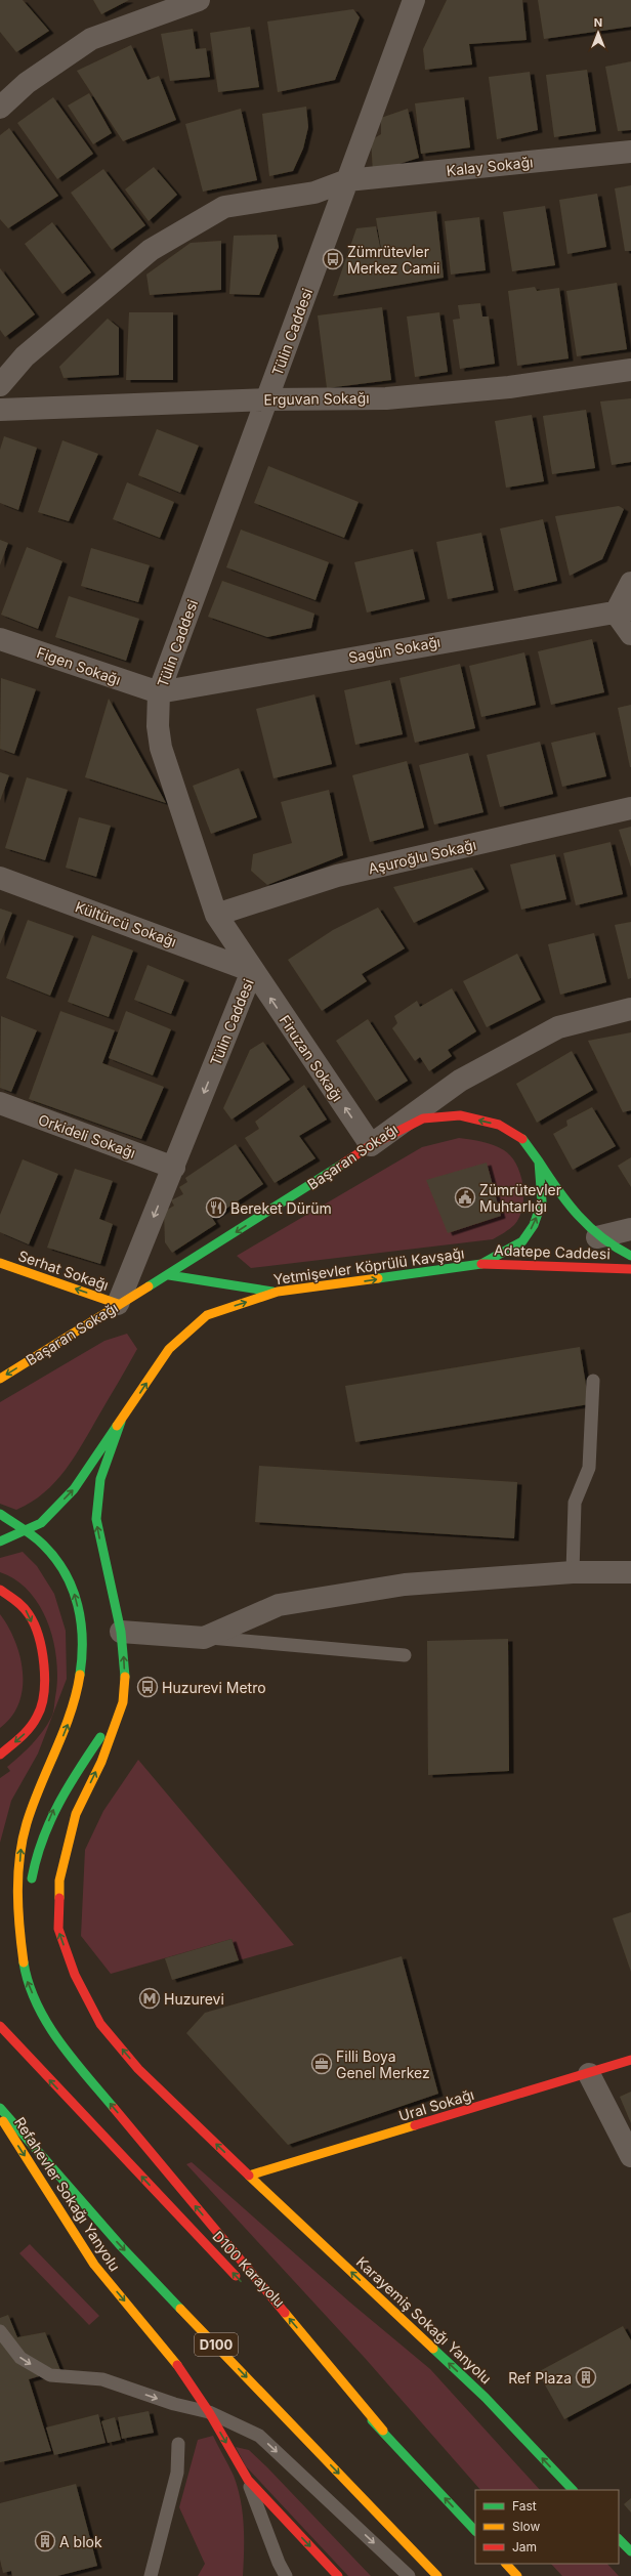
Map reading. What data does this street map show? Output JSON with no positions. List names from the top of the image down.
{
  "streets": {
    "main road": [
      "Başaran Sokağı",
      "Adatepe Caddesi",
      "Yetmişevler Köprülü Kavşağı",
      "Serhat Sokağı",
      "Ural Sokağı",
      "Refahevler Sokağı Yanyolu",
      "D100 Karayolu",
      "Karayemiş Sokağı Yanyolu",
      "D100"
    ],
    "street": [
      "Kalay Sokağı",
      "Tülin Caddesi",
      "Erguvan Sokağı",
      "Sagün Sokağı",
      "Figen Sokağı",
      "Aşuroğlu Sokağı",
      "Kültürcü Sokağı",
      "Firuzan Sokağı",
      "Orkideli Sokağı"
    ]
  },
  "crossings": [
    ["Kalay Sokağı", "Tülin Caddesi"],
    ["Tülin Caddesi", "Erguvan Sokağı"],
    ["Tülin Caddesi", "Sagün Sokağı"],
    ["Tülin Caddesi", "Figen Sokağı"],
    ["Tülin Caddesi", "Aşuroğlu Sokağı"],
    ["Tülin Caddesi", "Kültürcü Sokağı"],
    ["Tülin Caddesi", "Firuzan Sokağı"],
    ["Tülin Caddesi", "Orkideli Sokağı"],
    ["Tülin Caddesi", "Başaran Sokağı"],
    ["Tülin Caddesi", "Serhat Sokağı"],
    ["Sagün Sokağı", "Figen Sokağı"],
    ["Kültürcü Sokağı", "Firuzan Sokağı"],
    ["Firuzan Sokağı", "Başaran Sokağı"],
    ["Firuzan Sokağı", "Adatepe Caddesi"],
    ["Başaran Sokağı", "Adatepe Caddesi"],
    ["Başaran Sokağı", "Serhat Sokağı"],
    ["Adatepe Caddesi", "Yetmişevler Köprülü Kavşağı"],
    ["Ural Sokağı", "Karayemiş Sokağı Yanyolu"]
  ],
  "one_way": [
    "Firuzan Sokağı",
    "Başaran Sokağı",
    "Yetmişevler Köprülü Kavşağı",
    "Serhat Sokağı"
  ],
  "places": {
    "bus stop": ["Zümrütevler Merkez Camii", "Huzurevi Metro"],
    "public building": ["Zümrütevler Muhtarlığı"],
    "restaurant": ["Bereket Dürüm"],
    "metro station": ["Huzurevi"],
    "office": ["Filli Boya Genel Merkez"],
    "building": ["Ref Plaza", "A blok"]
  },
  "legend": ["Fast", "Slow", "Jam"],
  "north": "top"
}
